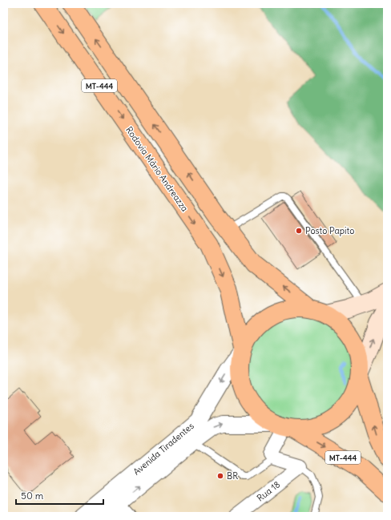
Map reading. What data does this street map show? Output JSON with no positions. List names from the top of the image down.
{
  "streets": {
    "highway": ["MT-444", "Rodovia Mário Andreazza"],
    "street": ["Avenida Tiradentes", "Rua 18"]
  },
  "crossings": [
    ["MT-444", "Rodovia Mário Andreazza"],
    ["MT-444", "Avenida Tiradentes"],
    ["Rodovia Mário Andreazza", "Avenida Tiradentes"]
  ],
  "places": ["Posto Papito", "BR"],
  "scale_bar": "50 m"
}
